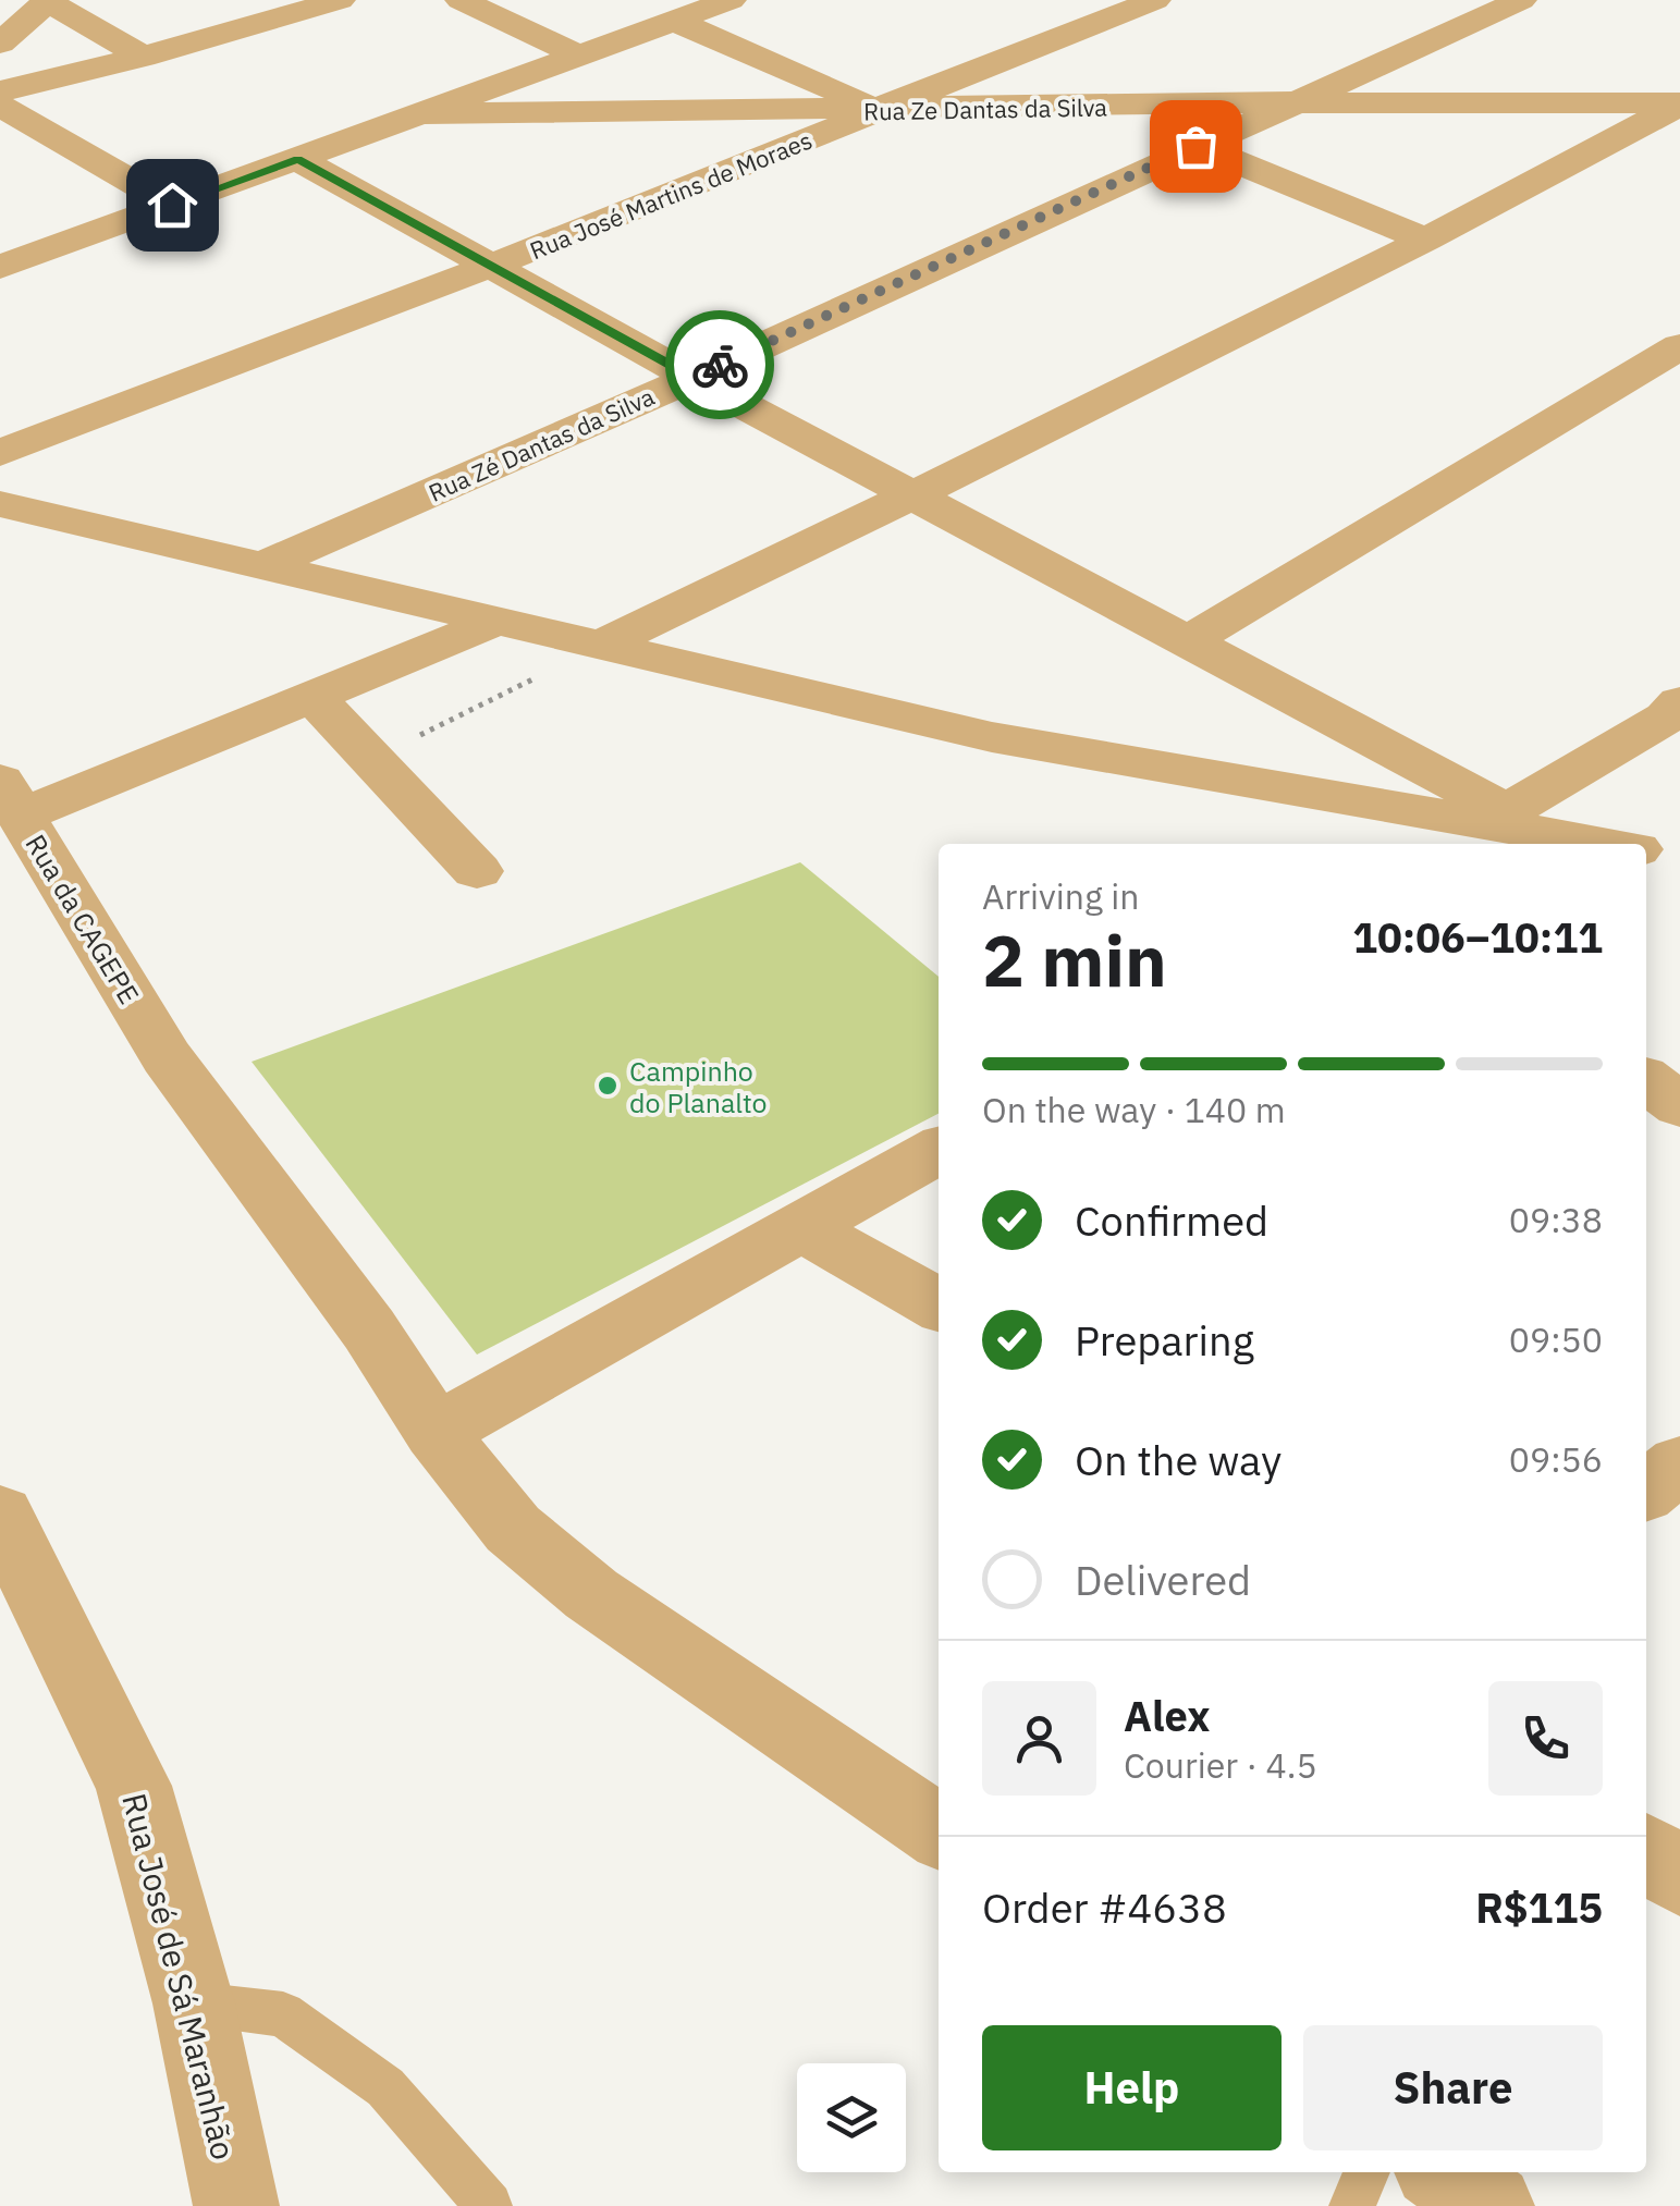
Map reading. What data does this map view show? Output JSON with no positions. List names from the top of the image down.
{
  "streets": {
    "street": [
      "Rua Ze Dantas da Silva",
      "Rua José Martins de Moraes",
      "Rua Zé Dantas da Silva",
      "Rua da CAGEPE",
      "Rua José de Sá Maranhão"
    ]
  },
  "crossings": [
    ["Rua Ze Dantas da Silva", "Rua José Martins de Moraes"],
    ["Rua Ze Dantas da Silva", "Rua Zé Dantas da Silva"]
  ],
  "places": ["Campinho do Planalto"],
  "page": {
    "heading": ["2 min", "Arriving in", "10:06–10:11"],
    "panel": [
      "Alex",
      "Courier · 4.5",
      "Order #4638",
      "R$115"
    ],
    "bar": "On the way · 140 m",
    "list": [
      ["Confirmed", "09:38"],
      ["Preparing", "09:50"],
      ["On the way", "09:56"],
      "Delivered"
    ],
    "buttons": ["Help", "Share"]
  }
}
